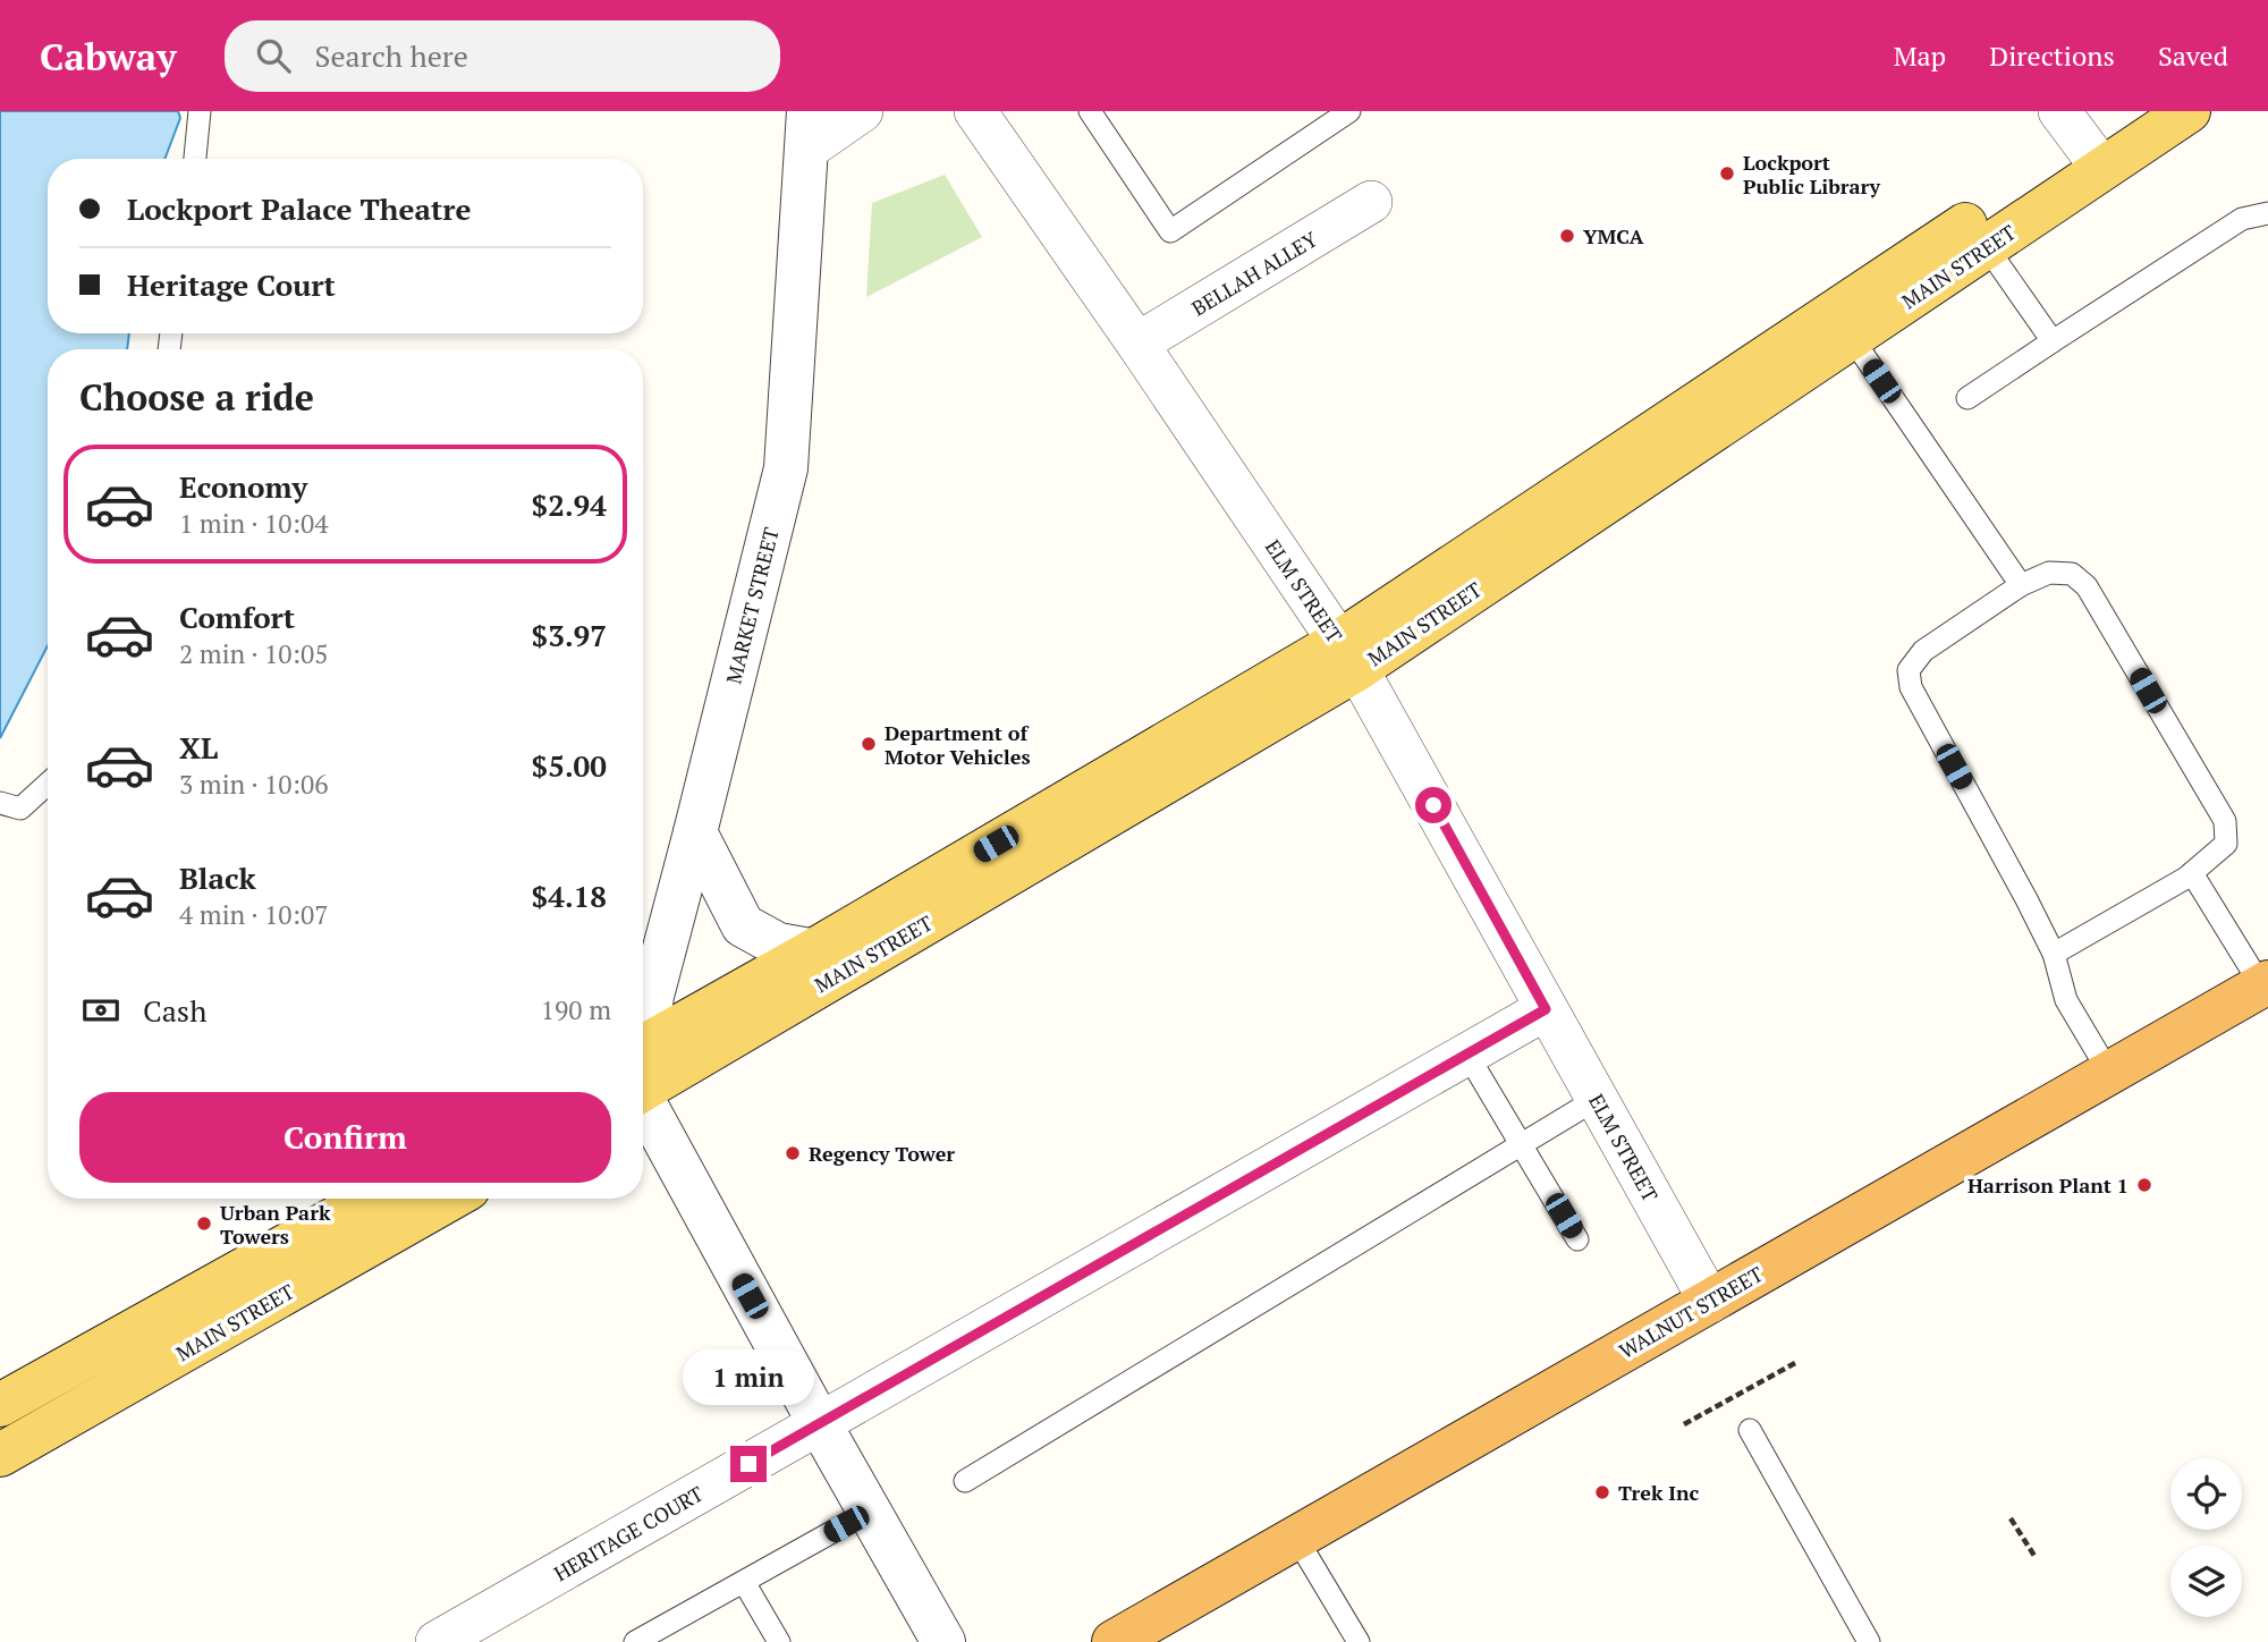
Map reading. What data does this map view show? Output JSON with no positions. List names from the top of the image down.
{
  "streets": {
    "highway": ["WALNUT STREET"],
    "main road": ["MAIN STREET"],
    "street": [
      "BELLAH ALLEY",
      "ELM STREET",
      "MARKET STREET",
      "HERITAGE COURT"
    ]
  },
  "crossings": [
    ["MAIN STREET", "ELM STREET"],
    ["BELLAH ALLEY", "ELM STREET"],
    ["ELM STREET", "WALNUT STREET"],
    ["ELM STREET", "HERITAGE COURT"]
  ],
  "places": [
    "Lockport Public Library",
    "YMCA",
    "Department of Motor Vehicles",
    "Regency Tower",
    "Harrison Plant 1",
    "Urban Park Towers",
    "Trek Inc"
  ],
  "page": {
    "header": "Cabway",
    "search": "Search here",
    "nav": ["Map", "Directions", "Saved"],
    "banner": ["Lockport Palace Theatre", "Heritage Court"],
    "heading": "Choose a ride",
    "list": [
      {
        "name": "Economy",
        "note": "1 min · 10:04",
        "value": "$2.94"
      },
      {
        "name": "Comfort",
        "note": "2 min · 10:05",
        "value": "$3.97"
      },
      {
        "name": "XL",
        "note": "3 min · 10:06",
        "value": "$5.00"
      },
      {
        "name": "Black",
        "note": "4 min · 10:07",
        "value": "$4.18"
      }
    ],
    "pay": ["Cash", "190 m"],
    "buttons": "Confirm",
    "bubble": "1 min"
  }
}
